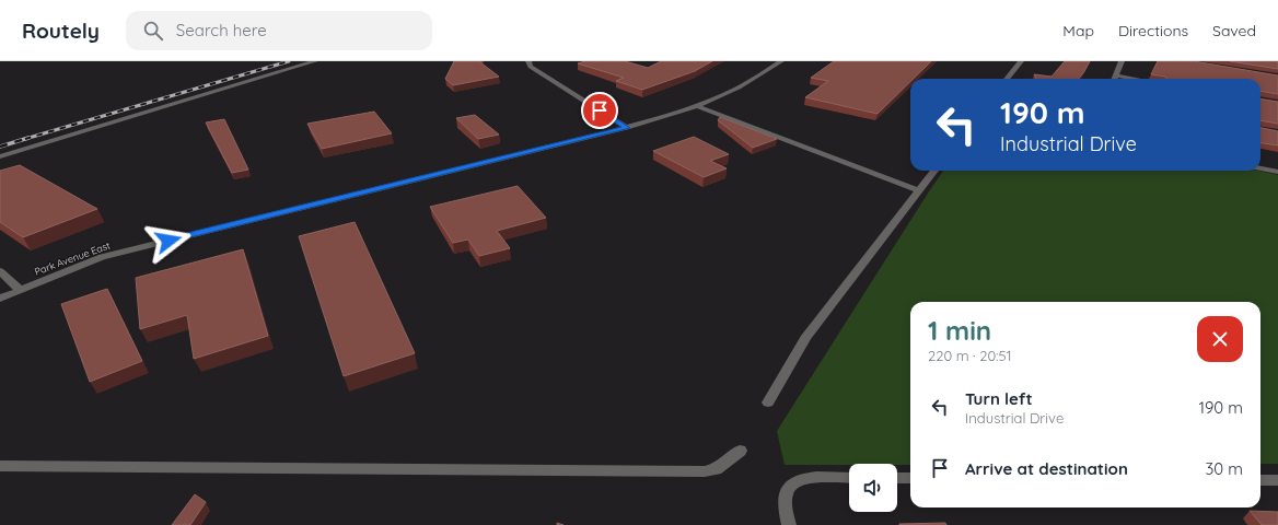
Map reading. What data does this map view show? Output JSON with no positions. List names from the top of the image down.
{
  "streets": {
    "street": ["Park Avenue East"]
  },
  "page": {
    "header": "Routely",
    "search": "Search here",
    "nav": ["Map", "Directions", "Saved"],
    "turn": ["190 m", "Industrial Drive"],
    "heading": ["1 min", "220 m · 20:51"],
    "list": [
      {
        "name": "Turn left",
        "note": "Industrial Drive",
        "value": "190 m"
      },
      {
        "name": "Arrive at destination",
        "value": "30 m"
      }
    ]
  }
}
